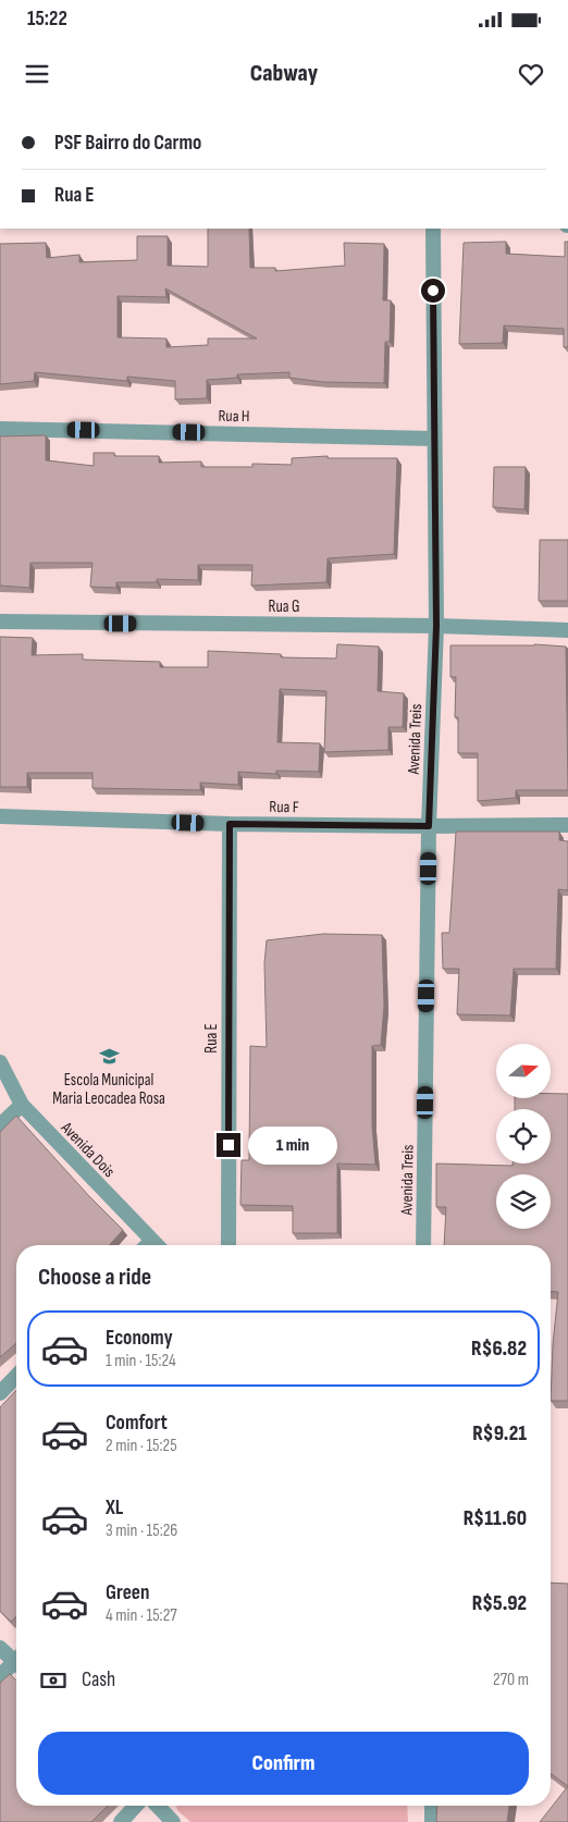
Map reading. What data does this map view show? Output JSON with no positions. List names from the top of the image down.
{
  "streets": {
    "street": [
      "Rua H",
      "Rua G",
      "Avenida Treis",
      "Rua F",
      "Rua E",
      "Avenida Dois"
    ]
  },
  "crossings": [
    ["Rua H", "Avenida Treis"],
    ["Rua G", "Avenida Treis"],
    ["Avenida Treis", "Rua F"],
    ["Rua F", "Rua E"]
  ],
  "places": {
    "school or university": ["Escola Municipal Maria Leocadea Rosa"]
  },
  "north": "right",
  "page": {
    "status": "15:22",
    "header": "Cabway",
    "banner": ["PSF Bairro do Carmo", "Rua E"],
    "bubble": "1 min",
    "heading": "Choose a ride",
    "list": [
      {
        "name": "Economy",
        "note": "1 min · 15:24",
        "value": "R$6.82"
      },
      {
        "name": "Comfort",
        "note": "2 min · 15:25",
        "value": "R$9.21"
      },
      {
        "name": "XL",
        "note": "3 min · 15:26",
        "value": "R$11.60"
      },
      {
        "name": "Green",
        "note": "4 min · 15:27",
        "value": "R$5.92"
      }
    ],
    "pay": ["Cash", "270 m"],
    "buttons": "Confirm"
  }
}
